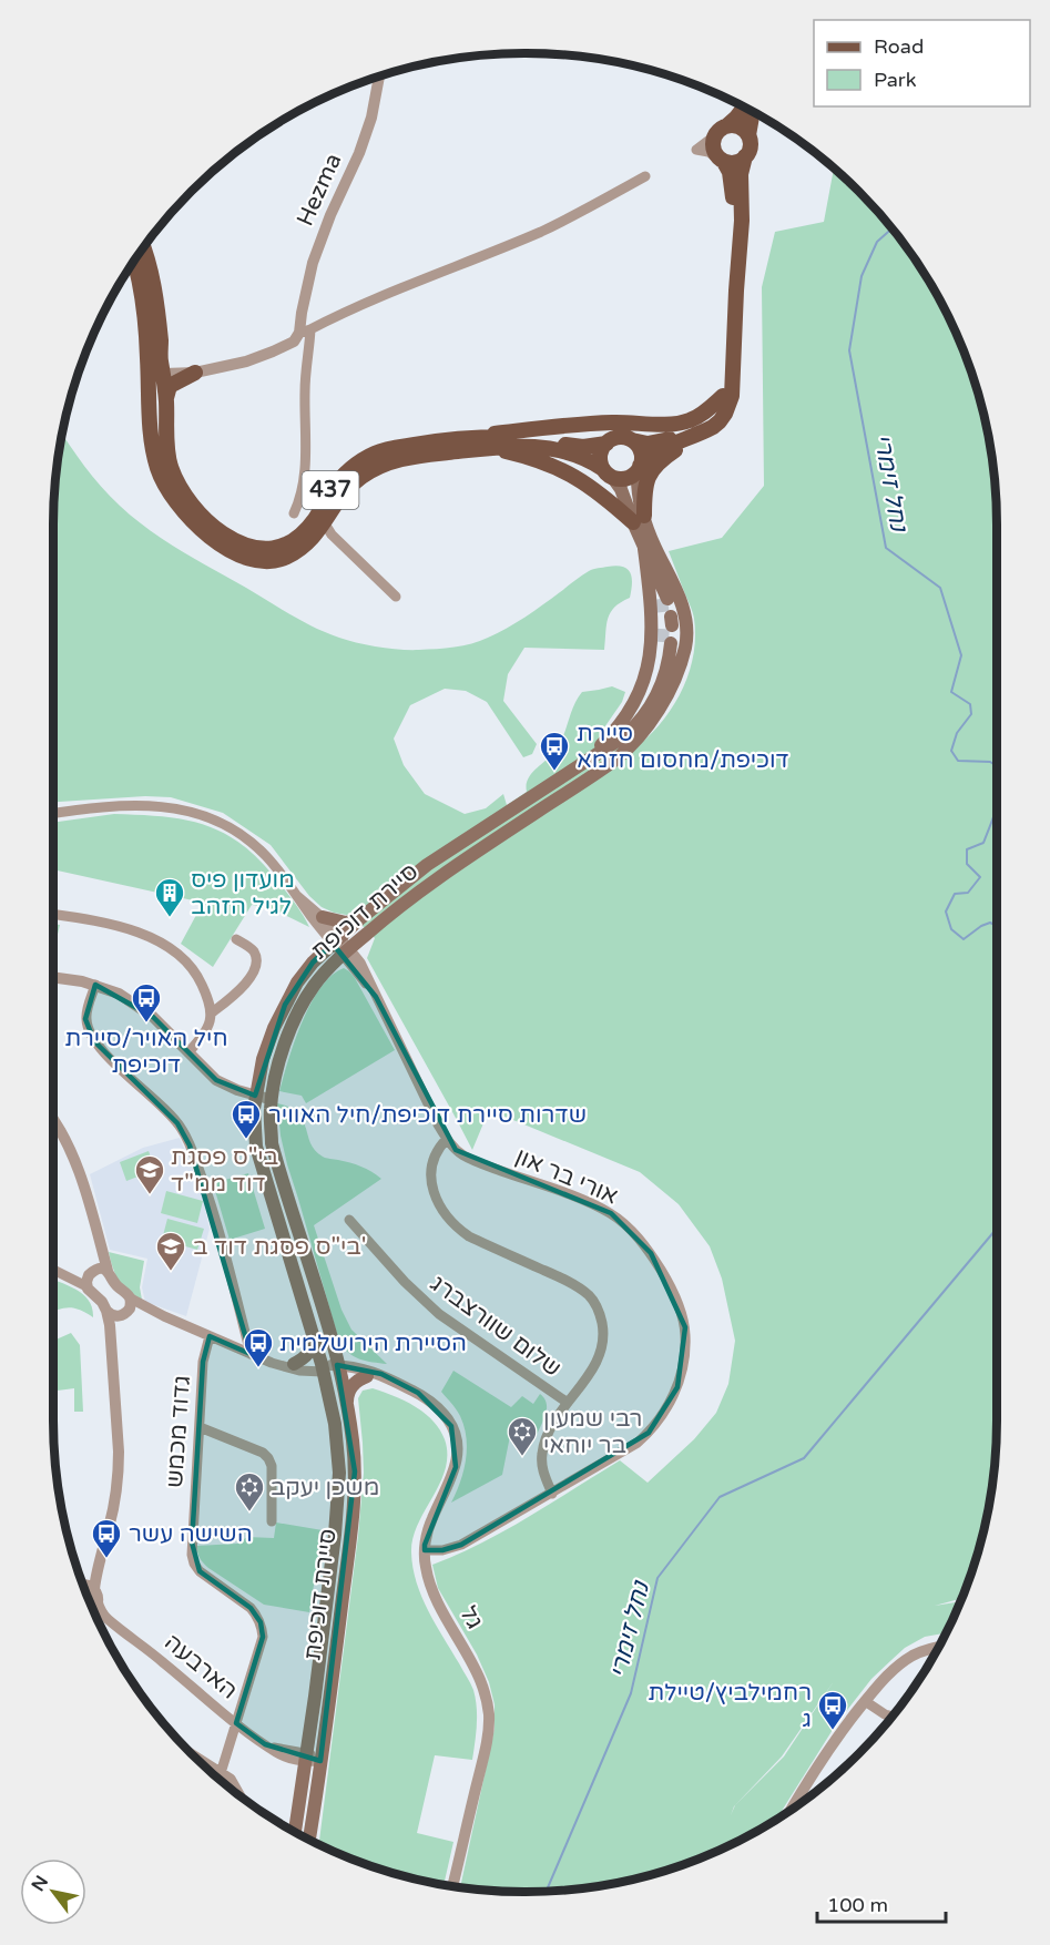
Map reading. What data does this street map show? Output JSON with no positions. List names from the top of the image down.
{
  "streets": {
    "main road": ["437", "סיירת דוכיפת"],
    "street": [
      "Hezma",
      "אורי בר און",
      "שלום שוורצברג",
      "גדוד מכמש",
      "גל",
      "הארבעה"
    ]
  },
  "crossings": [
    ["סיירת דוכיפת", "אורי בר און"],
    ["סיירת דוכיפת", "גל"],
    ["סיירת דוכיפת", "הארבעה"],
    ["אורי בר און", "גל"],
    ["גדוד מכמש", "הארבעה"]
  ],
  "water": ["נחל זימרי"],
  "places": {
    "bus stop": [
      "סיירת דוכיפת/מחסום חזמא",
      "חיל האויר/סיירת דוכיפת",
      "שדרות סיירת דוכיפת/חיל האוויר",
      "הסיירת הירושלמית",
      "השישה עשר",
      "רחמילביץ/טיילת ג"
    ],
    "building": ["מועדון פיס לגיל הזהב"],
    "school or university": ["בי\"ס פסגת דוד ממ\"ד", "בי\"ס פסגת דוד ב'"],
    "synagogue": ["רבי שמעון בר יוחאי", "משכן יעקב"]
  },
  "legend": ["Road", "Park"],
  "scale_bar": "100 m",
  "north": "top left"
}
